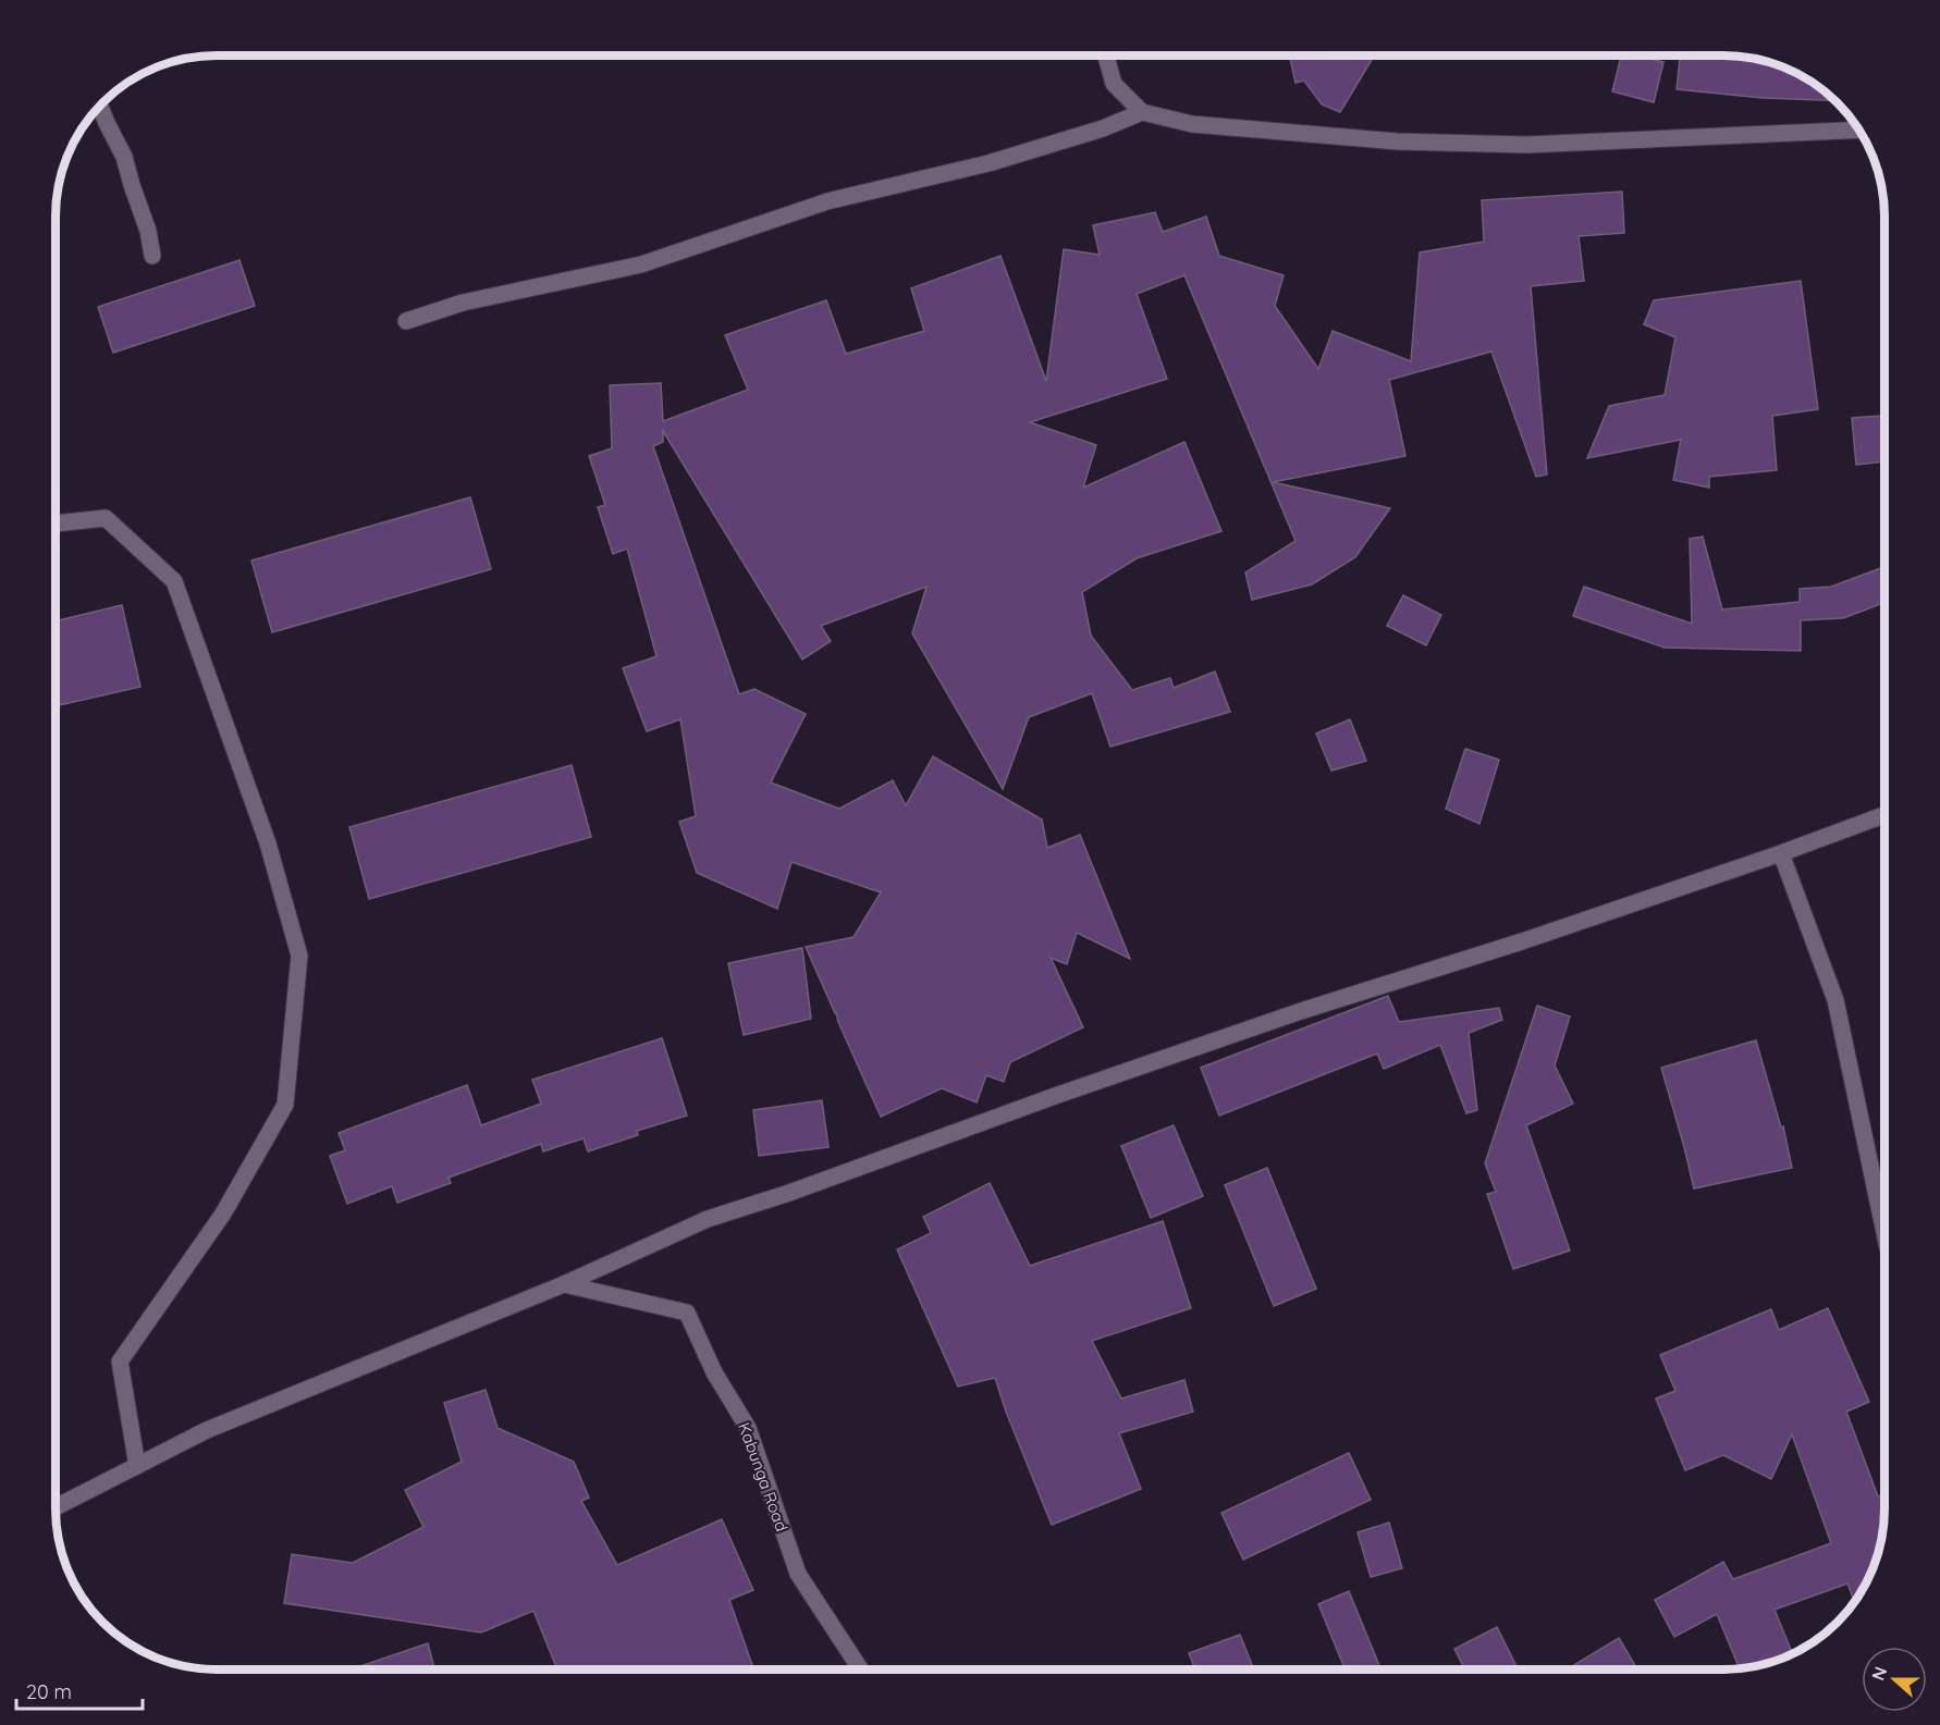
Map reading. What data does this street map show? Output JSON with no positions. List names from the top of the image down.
{
  "streets": {
    "street": ["Kabunga Road"]
  },
  "scale_bar": "20 m",
  "north": "left"
}
